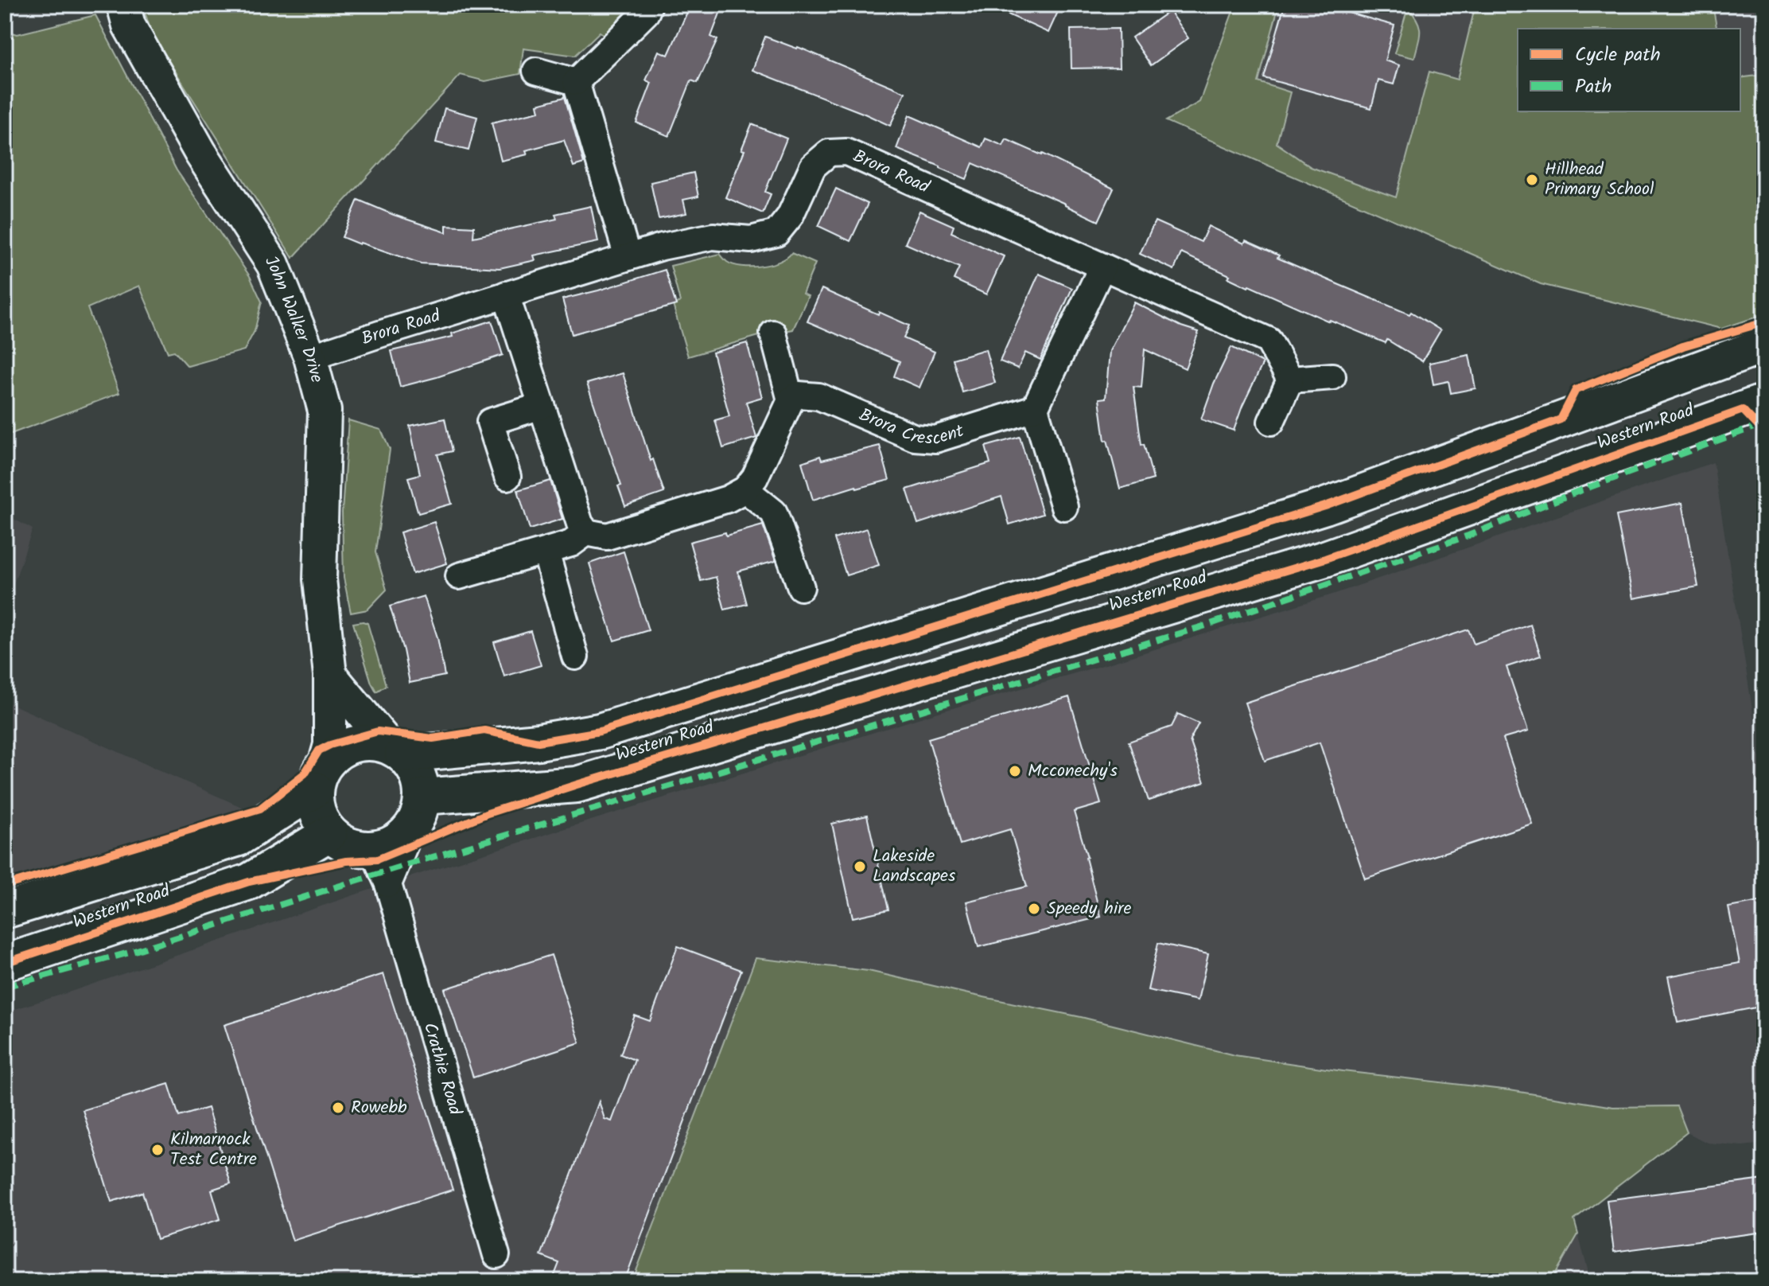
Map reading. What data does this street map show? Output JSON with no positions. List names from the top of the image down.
{
  "streets": {
    "main road": ["Western Road"],
    "street": [
      "Brora Road",
      "John Walker Drive",
      "Brora Crescent",
      "Crathie Road"
    ]
  },
  "crossings": [
    ["Brora Road", "John Walker Drive"],
    ["John Walker Drive", "Western Road"],
    ["John Walker Drive", "Crathie Road"],
    ["Western Road", "Crathie Road"]
  ],
  "places": [
    "Hillhead Primary School",
    "Mcconechy's",
    "Lakeside Landscapes",
    "Speedy hire",
    "Rowebb",
    "Kilmarnock Test Centre"
  ],
  "legend": ["Cycle path", "Path"]
}
